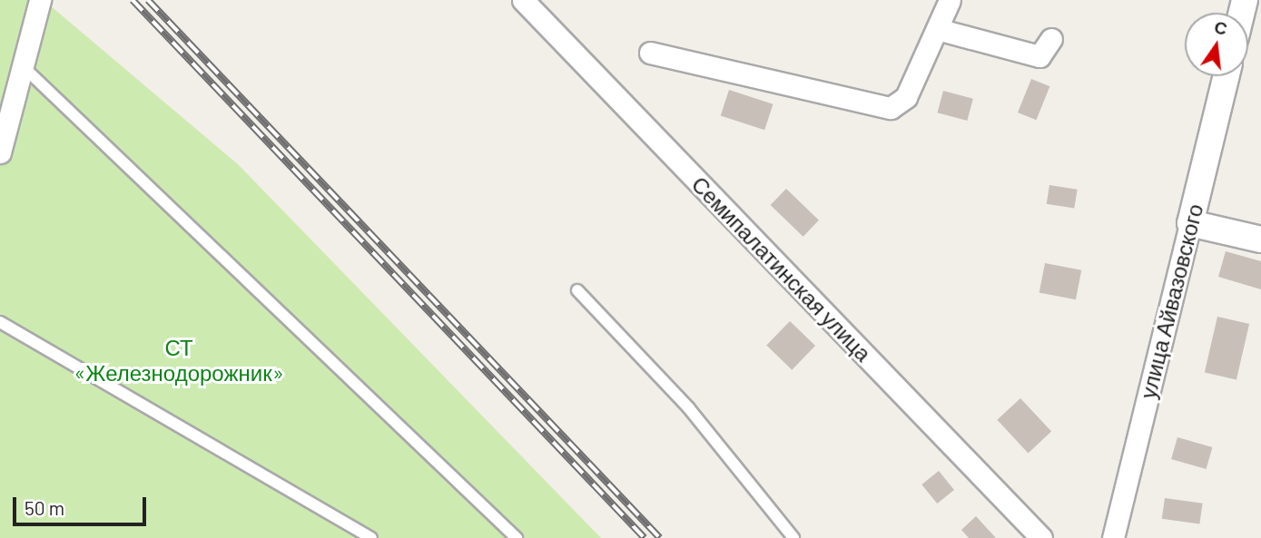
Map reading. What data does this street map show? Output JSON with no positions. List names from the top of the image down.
{
  "streets": {
    "street": ["Семипалатинская улица", "улица Айвазовского"]
  },
  "parks": ["СТ «Железнодорожник»"],
  "scale_bar": "50 m",
  "north": "top"
}
